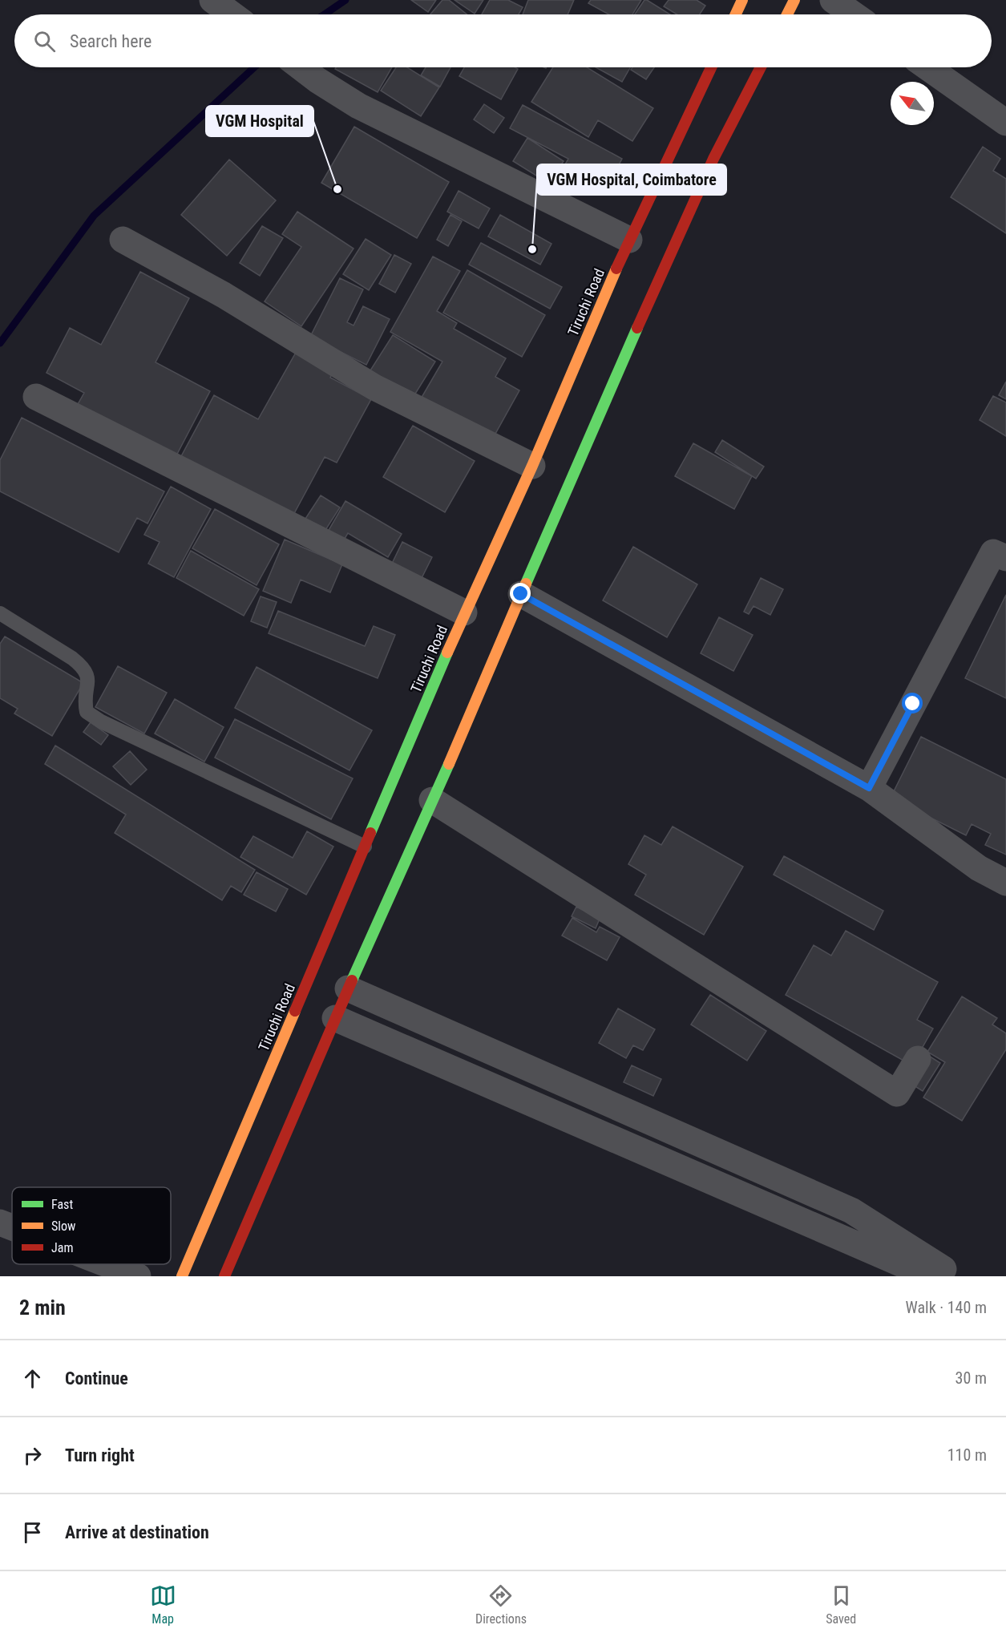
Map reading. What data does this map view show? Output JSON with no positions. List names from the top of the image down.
{
  "streets": {
    "highway": ["Tiruchi Road"]
  },
  "places": ["VGM Hospital", "VGM Hospital, Coimbatore"],
  "legend": ["Fast", "Slow", "Jam"],
  "north": "top left",
  "page": {
    "search": "Search here",
    "heading": ["2 min", "Walk · 140 m"],
    "list": [
      ["Continue", "30 m"],
      ["Turn right", "110 m"],
      "Arrive at destination"
    ],
    "nav": ["Map", "Directions", "Saved"]
  }
}
